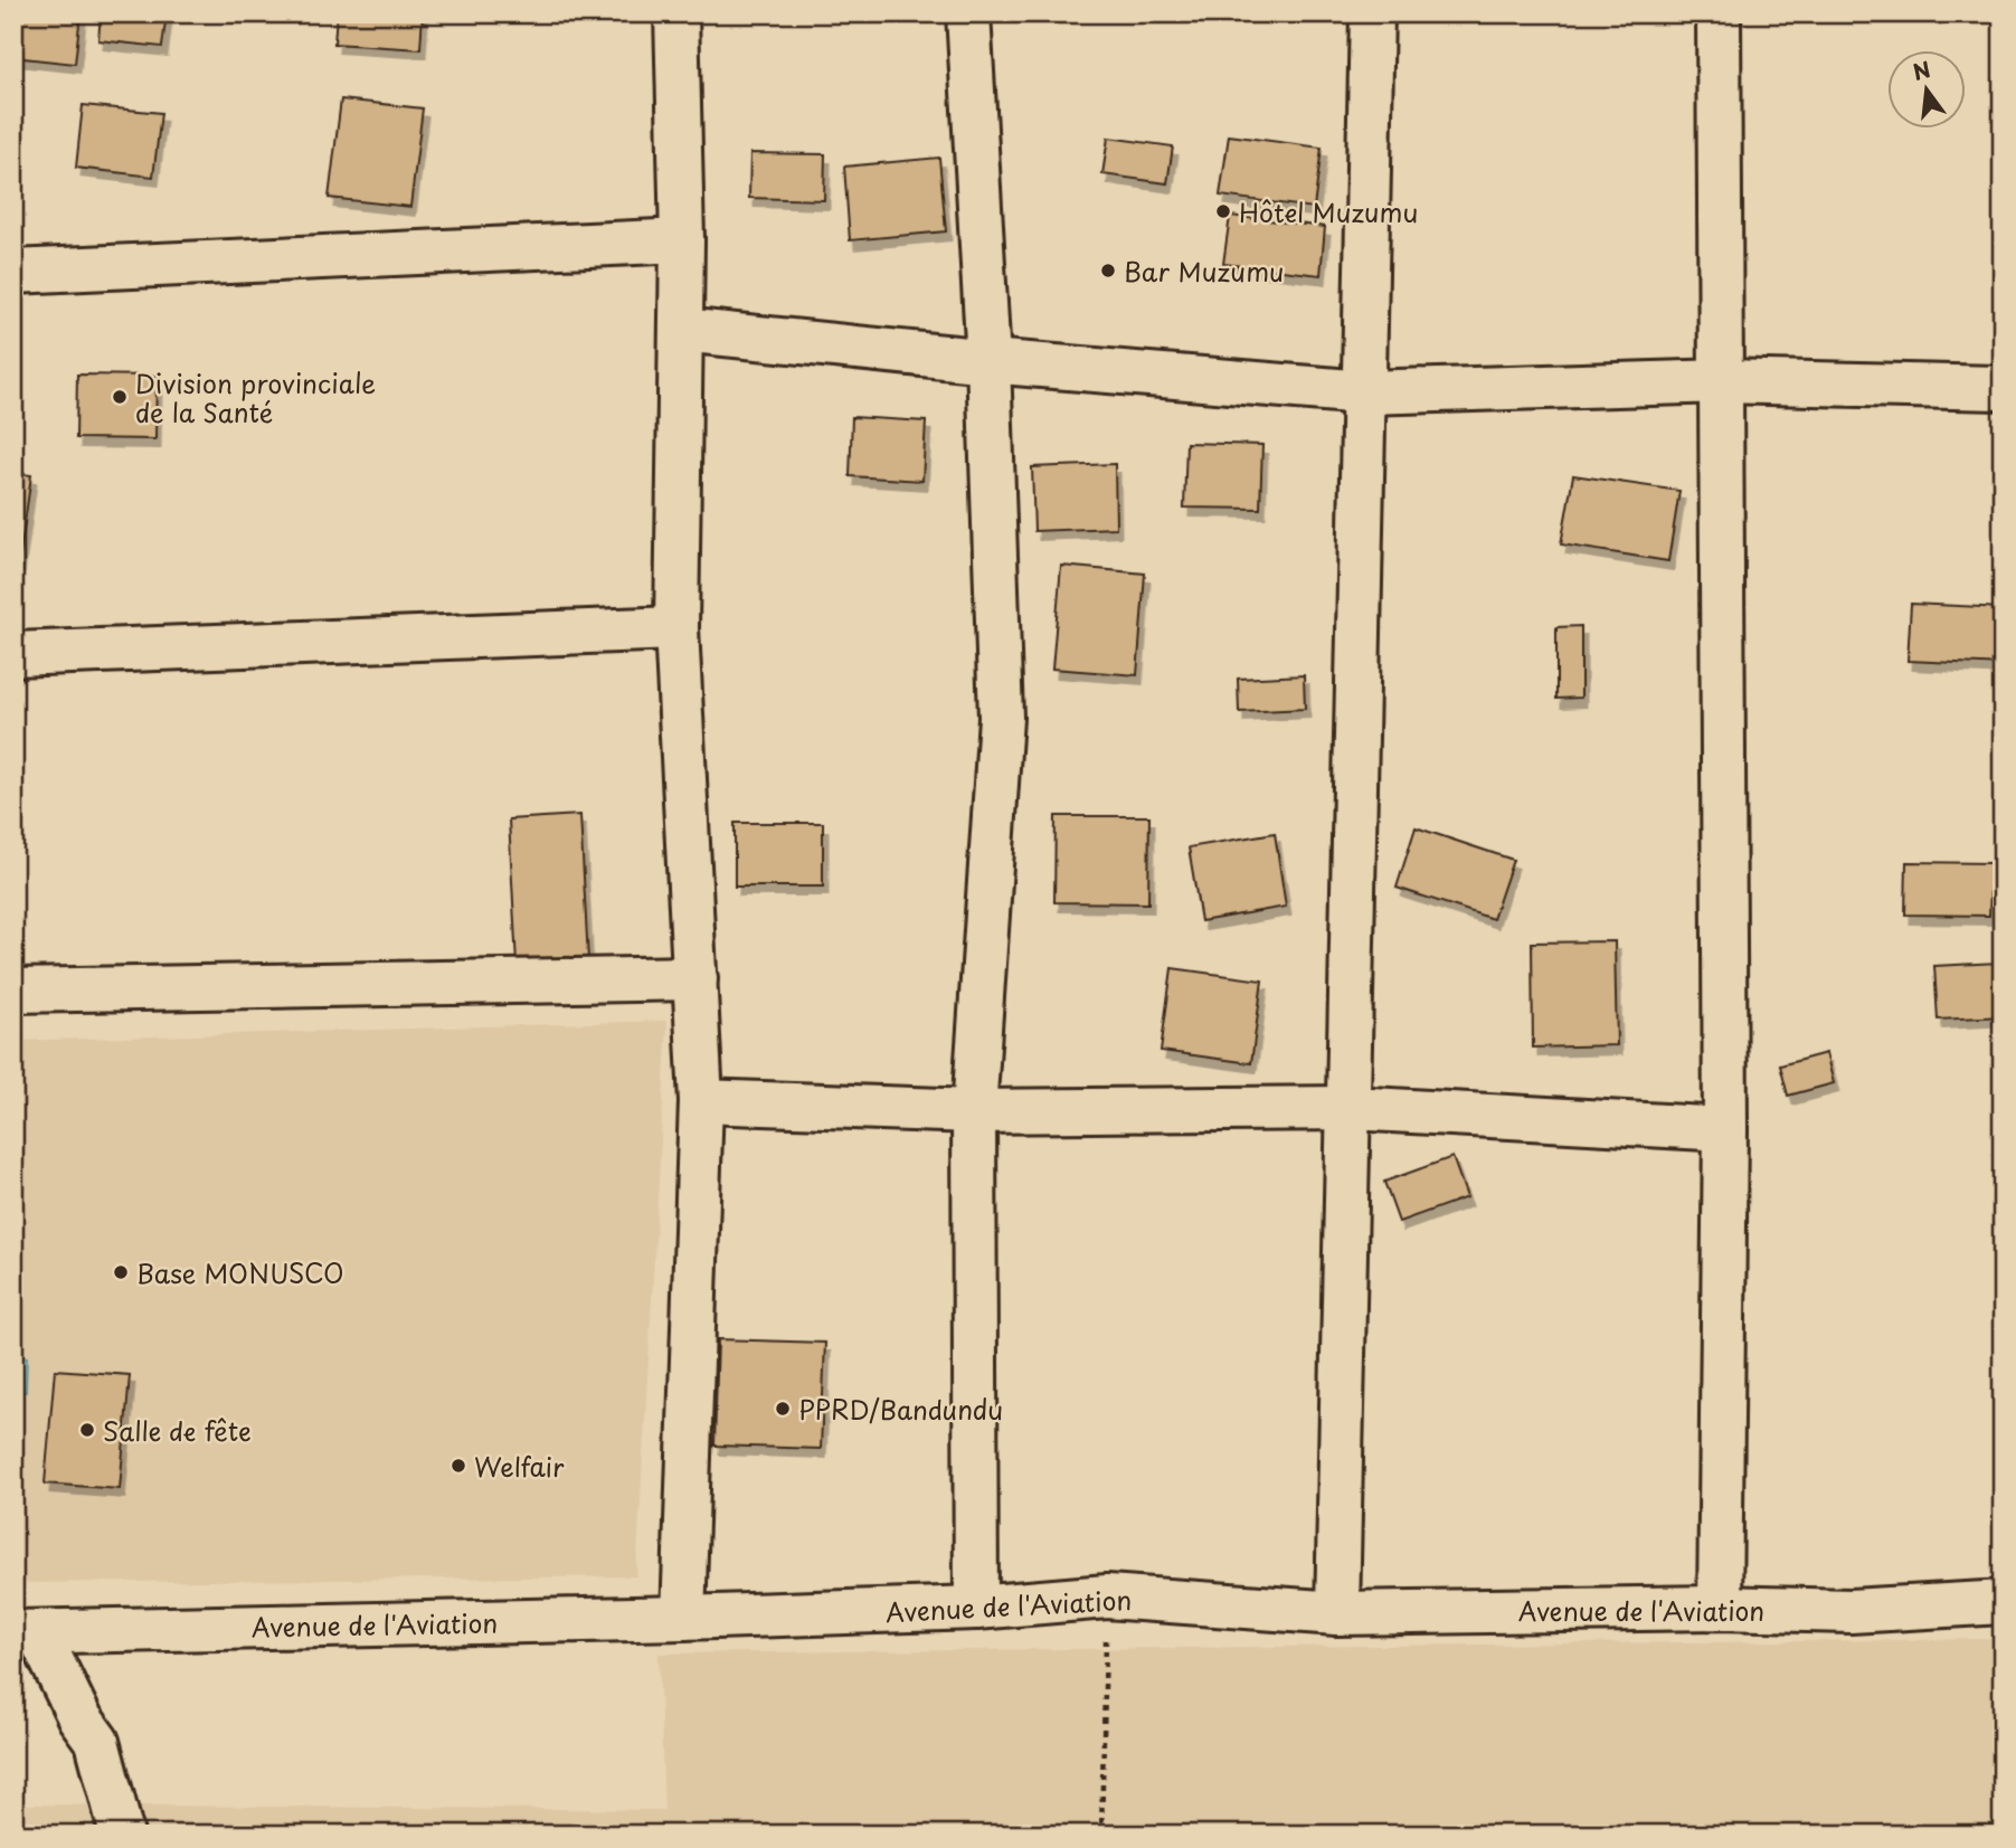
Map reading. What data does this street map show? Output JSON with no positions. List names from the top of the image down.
{
  "streets": {
    "street": ["Avenue de l'Aviation"]
  },
  "places": [
    "Hôtel Muzumu",
    "Bar Muzumu",
    "Division provinciale de la Santé",
    "Base MONUSCO",
    "PPRD/Bandundu",
    "Salle de fête",
    "Welfair"
  ],
  "north": "top"
}
